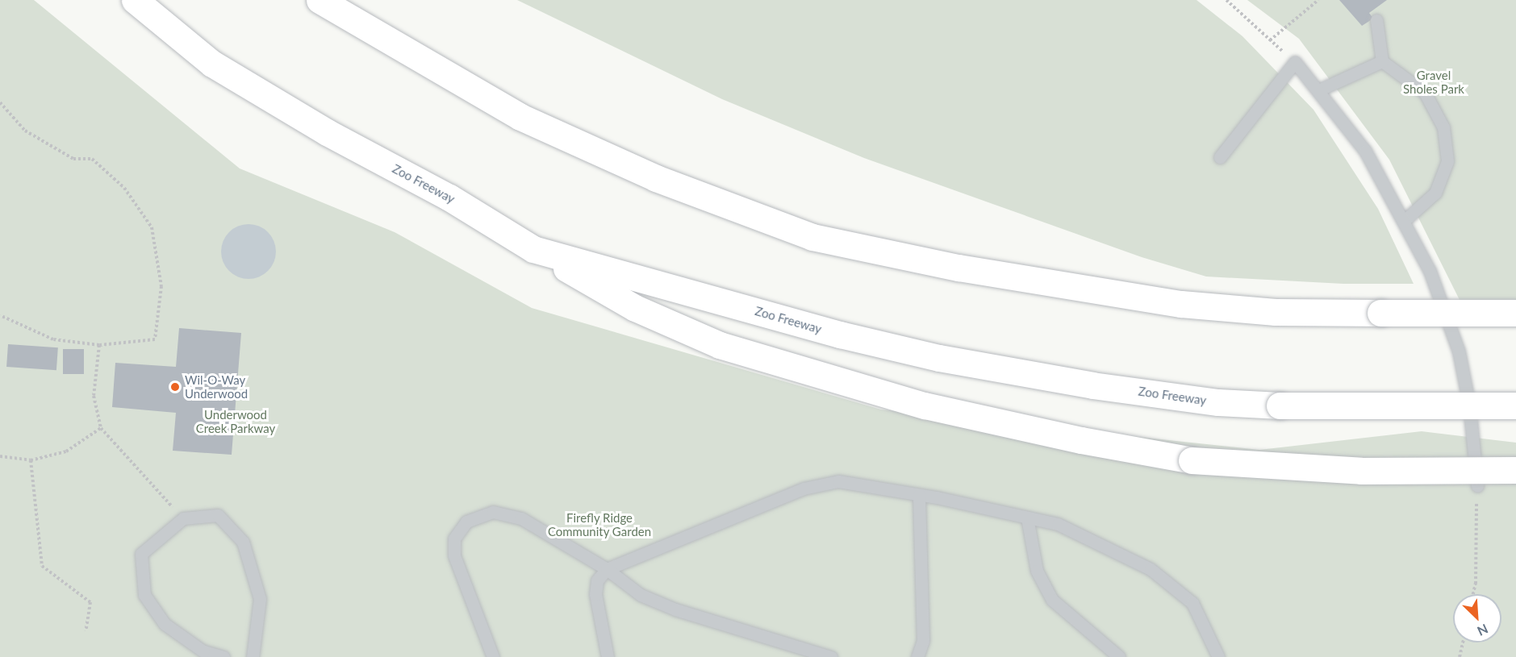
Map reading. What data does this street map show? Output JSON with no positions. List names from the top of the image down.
{
  "streets": {
    "highway": ["Zoo Freeway"]
  },
  "parks": ["Gravel Sholes Park", "Underwood Creek Parkway", "Firefly Ridge Community Garden"],
  "places": ["Wil-O-Way Underwood"],
  "north": "bottom right"
}
